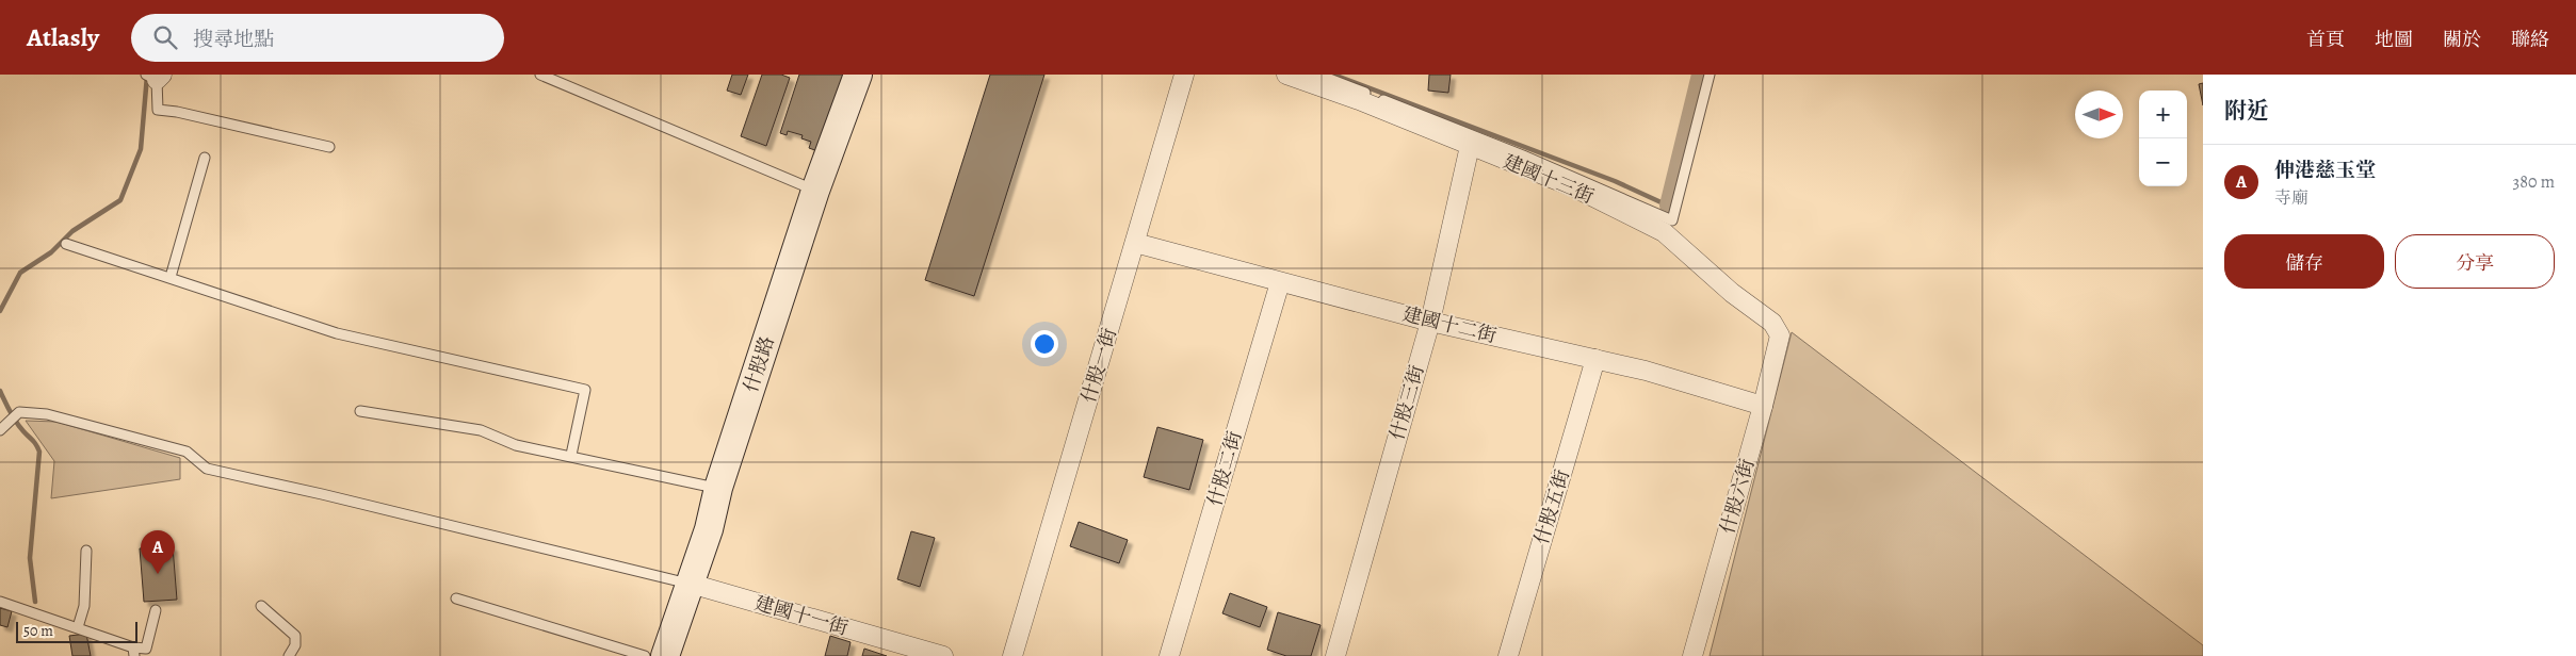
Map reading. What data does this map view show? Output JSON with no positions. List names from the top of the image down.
{
  "streets": {
    "street": [
      "建國十三街",
      "建國十二街",
      "什股路",
      "什股一街",
      "什股三街",
      "什股二街",
      "什股六街",
      "什股五街",
      "建國十一街"
    ]
  },
  "crossings": [
    ["建國十三街", "什股三街"],
    ["建國十三街", "什股六街"],
    ["建國十二街", "什股一街"],
    ["建國十二街", "什股三街"],
    ["建國十二街", "什股二街"],
    ["建國十二街", "什股六街"],
    ["建國十二街", "什股五街"],
    ["什股路", "建國十一街"]
  ],
  "scale_bar": "50 m",
  "north": "right",
  "page": {
    "header": "Atlasly",
    "search": "搜尋地點",
    "nav": [
      "首頁",
      "地圖",
      "關於",
      "聯絡"
    ],
    "heading": "附近",
    "map_buttons": ["+", "−"],
    "list": [
      {
        "mark": "A",
        "name": "伸港慈玉堂",
        "note": "寺廟",
        "value": "380 m"
      }
    ],
    "buttons": ["儲存", "分享"],
    "pins": "A",
    "scale": "50 m"
  }
}
